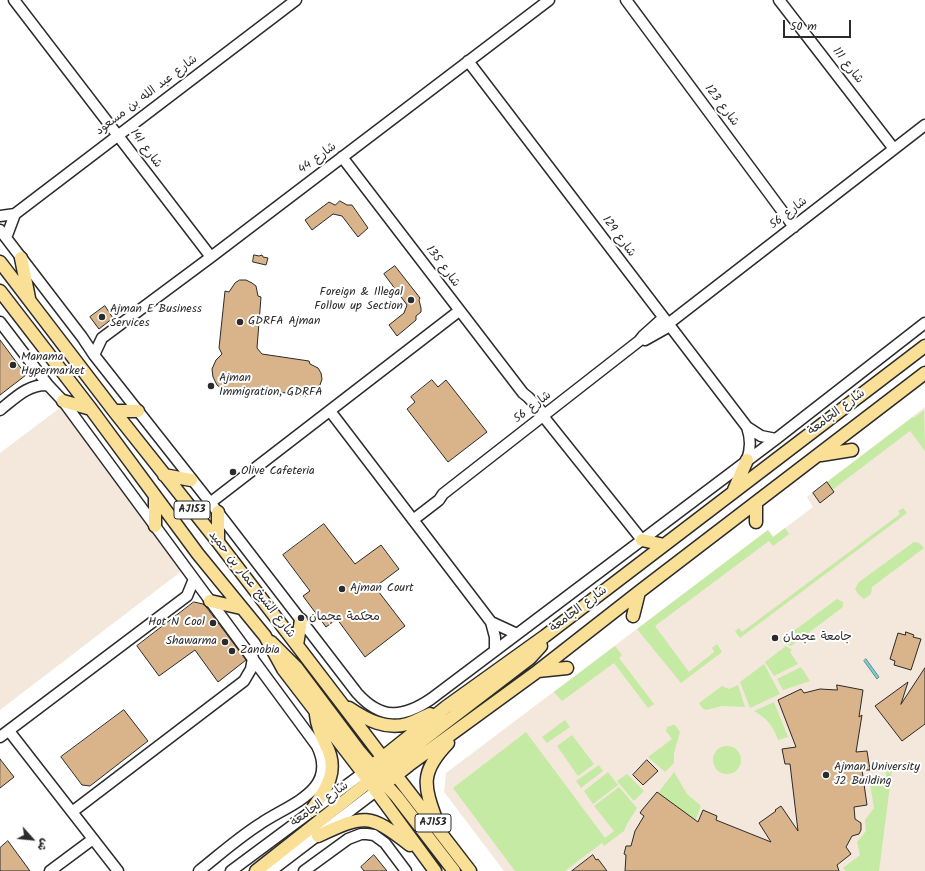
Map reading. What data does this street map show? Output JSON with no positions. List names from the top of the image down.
{
  "streets": {
    "main road": ["شارع الجامعة", "AJ153", "شارع الشيخ عمار بن حميد"],
    "street": [
      "شارع 111",
      "شارع عبد الله بن مسعود",
      "شارع 123",
      "شارع 141",
      "شارع 44",
      "شارع 56",
      "شارع 129",
      "شارع 135"
    ]
  },
  "crossings": [
    ["شارع 111", "شارع 56"],
    ["شارع عبد الله بن مسعود", "شارع 141"],
    ["شارع 123", "شارع 56"],
    ["شارع 141", "شارع 44"],
    ["شارع 44", "شارع 129"],
    ["شارع 44", "شارع 135"],
    ["شارع 56", "شارع 129"],
    ["شارع 56", "شارع 135"],
    ["شارع الجامعة", "شارع الشيخ عمار بن حميد"]
  ],
  "places": [
    "Foreign & Illegal Follow up Section",
    "Ajman E Business Services",
    "GDRFA Ajman",
    "Manama Hypermarket",
    "Ajman Immigration, GDRFA",
    "Olive Cafeteria",
    "Ajman Court",
    "محكمة عجمان",
    "Hot N Cool",
    "جامعة عجمان",
    "Shawarma",
    "Zanobia",
    "Ajman University J2 Building"
  ],
  "scale_bar": "50 m",
  "north": "bottom right"
}
